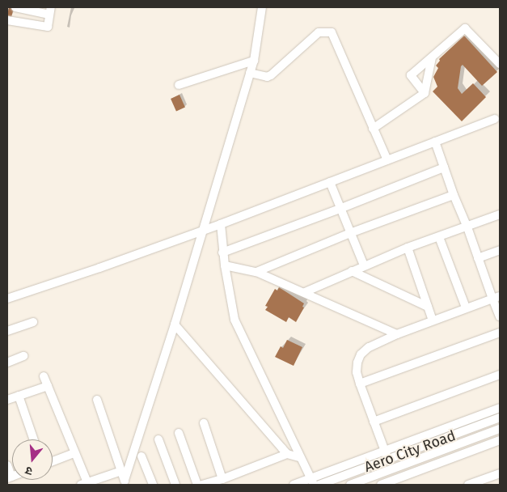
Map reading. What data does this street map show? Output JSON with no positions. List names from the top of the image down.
{
  "streets": {
    "street": ["Aero City Road"]
  },
  "north": "bottom"
}
